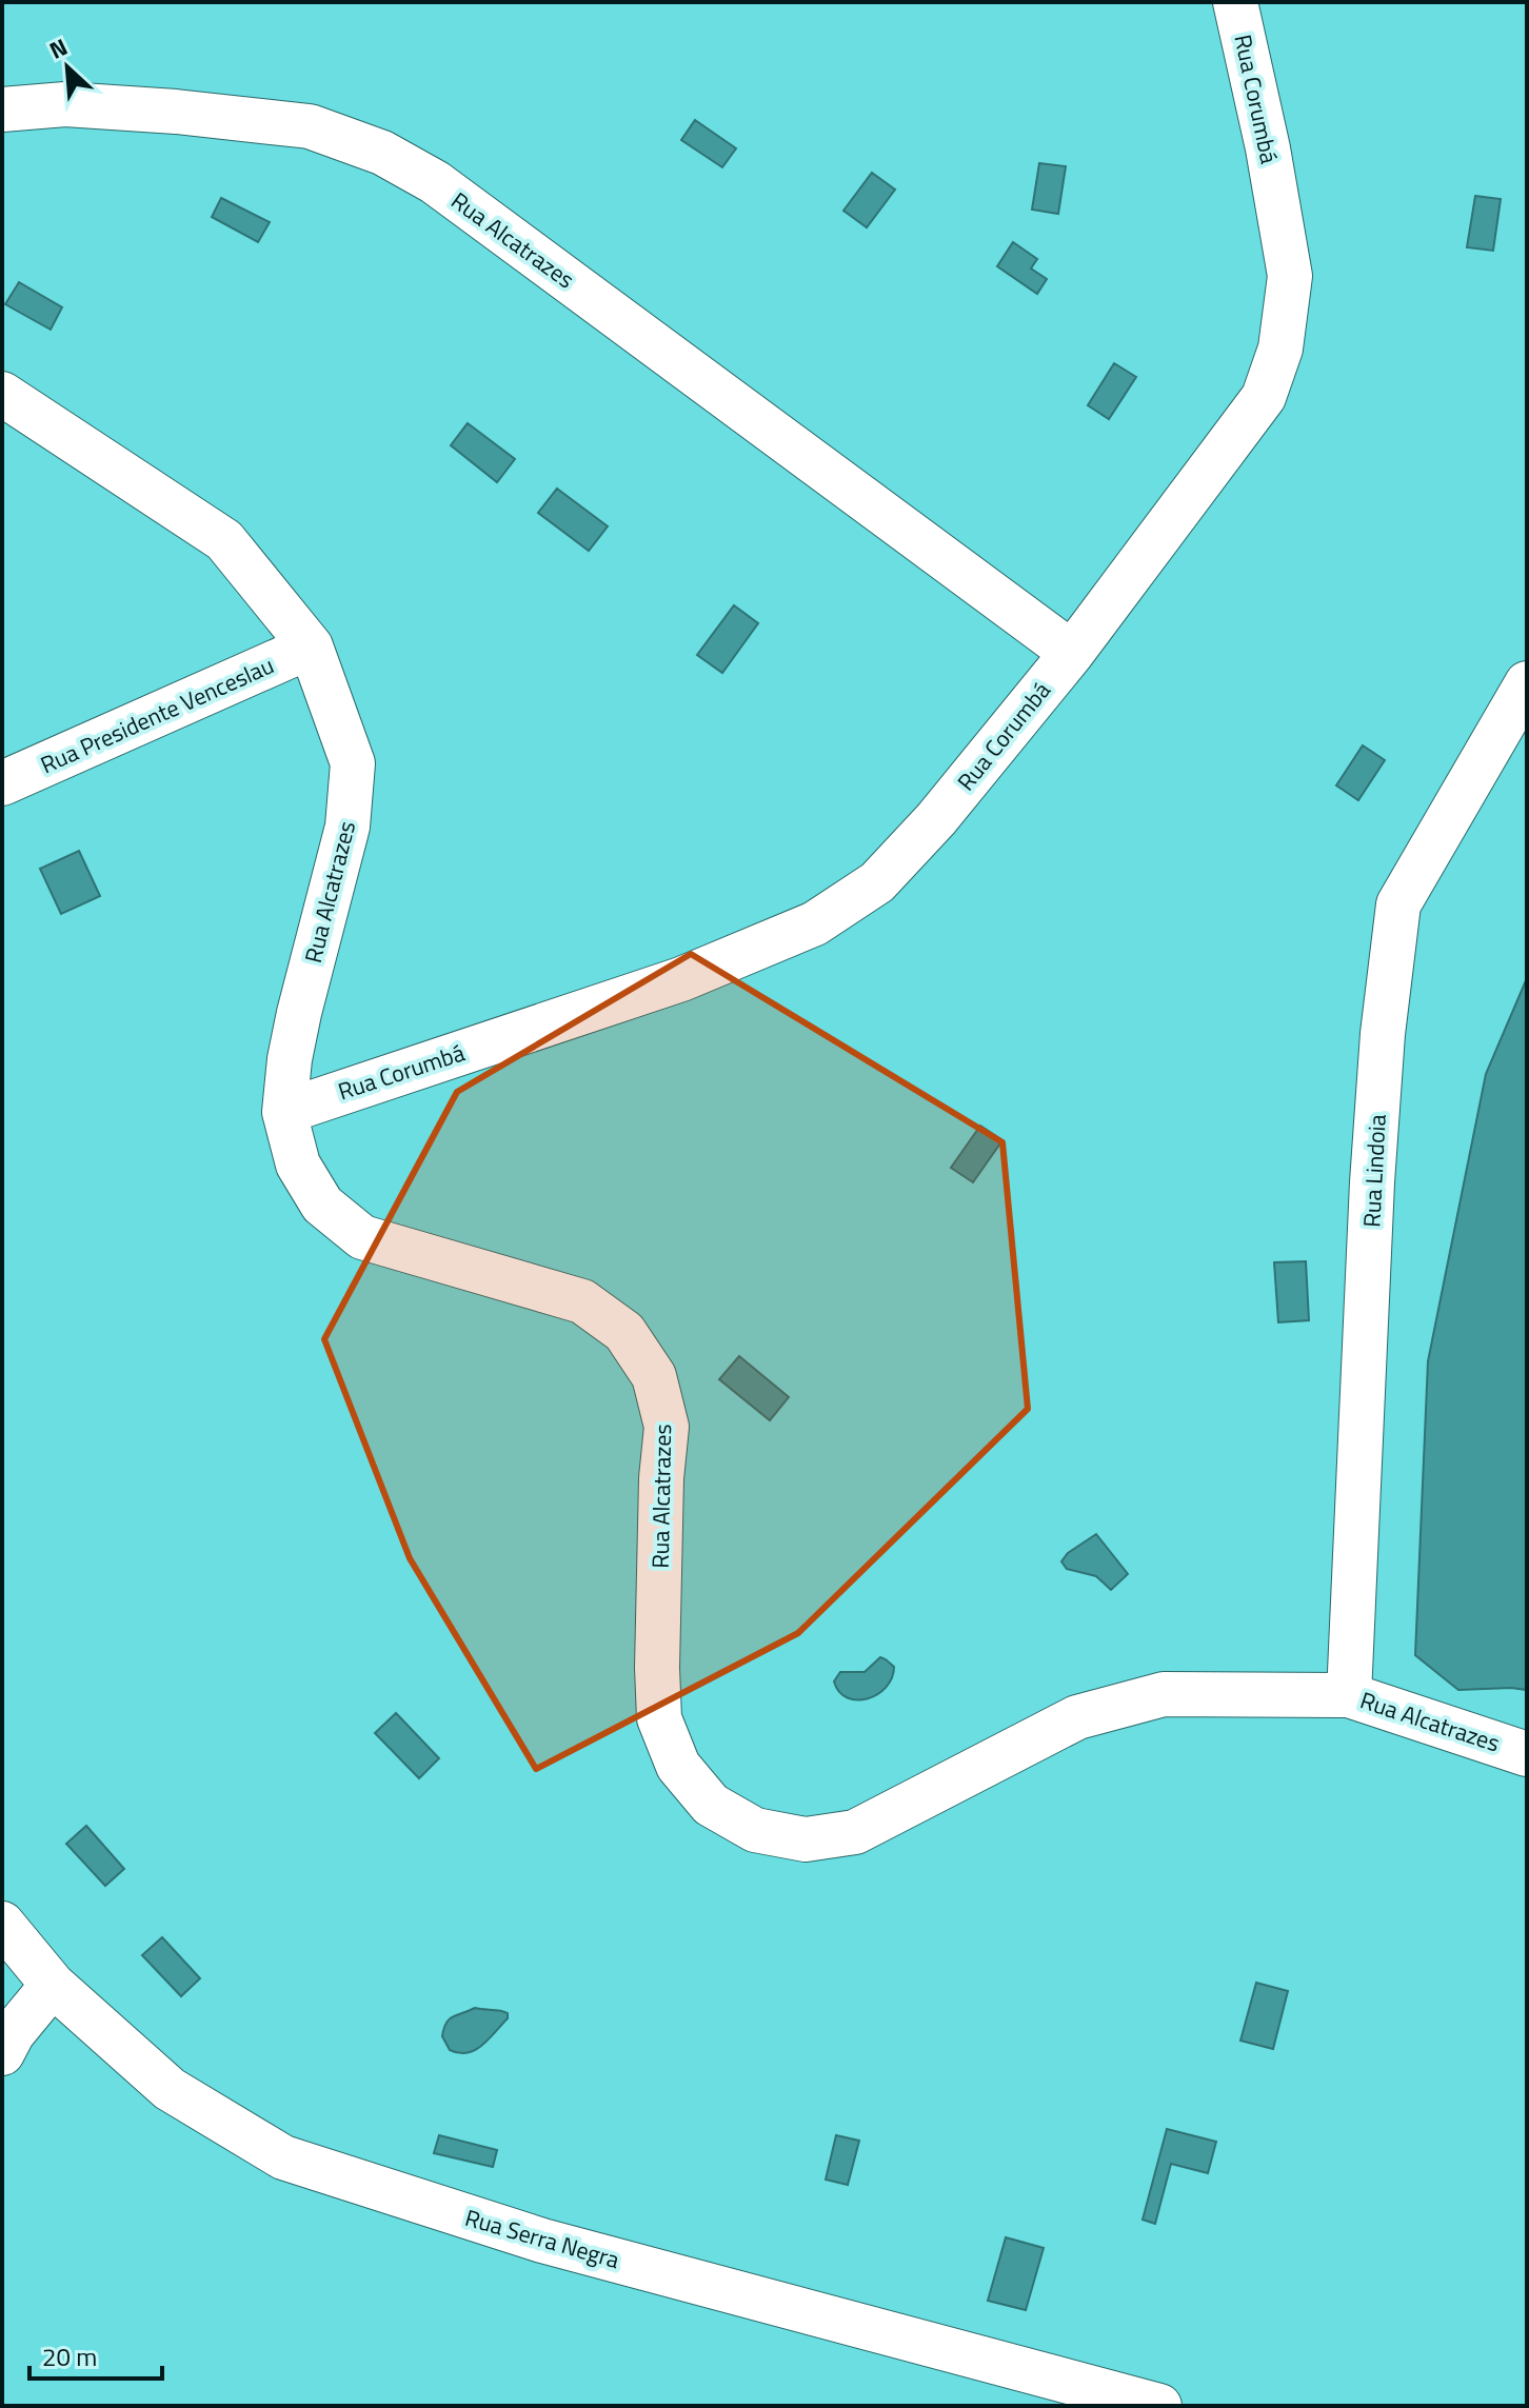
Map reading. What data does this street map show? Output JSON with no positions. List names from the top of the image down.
{
  "streets": {
    "street": [
      "Rua Corumbá",
      "Rua Alcatrazes",
      "Rua Presidente Venceslau",
      "Rua Lindoia",
      "Rua Serra Negra"
    ]
  },
  "crossings": [
    ["Rua Corumbá", "Rua Alcatrazes"],
    ["Rua Alcatrazes", "Rua Presidente Venceslau"],
    ["Rua Alcatrazes", "Rua Lindoia"]
  ],
  "scale_bar": "20 m",
  "north": "top left"
}
